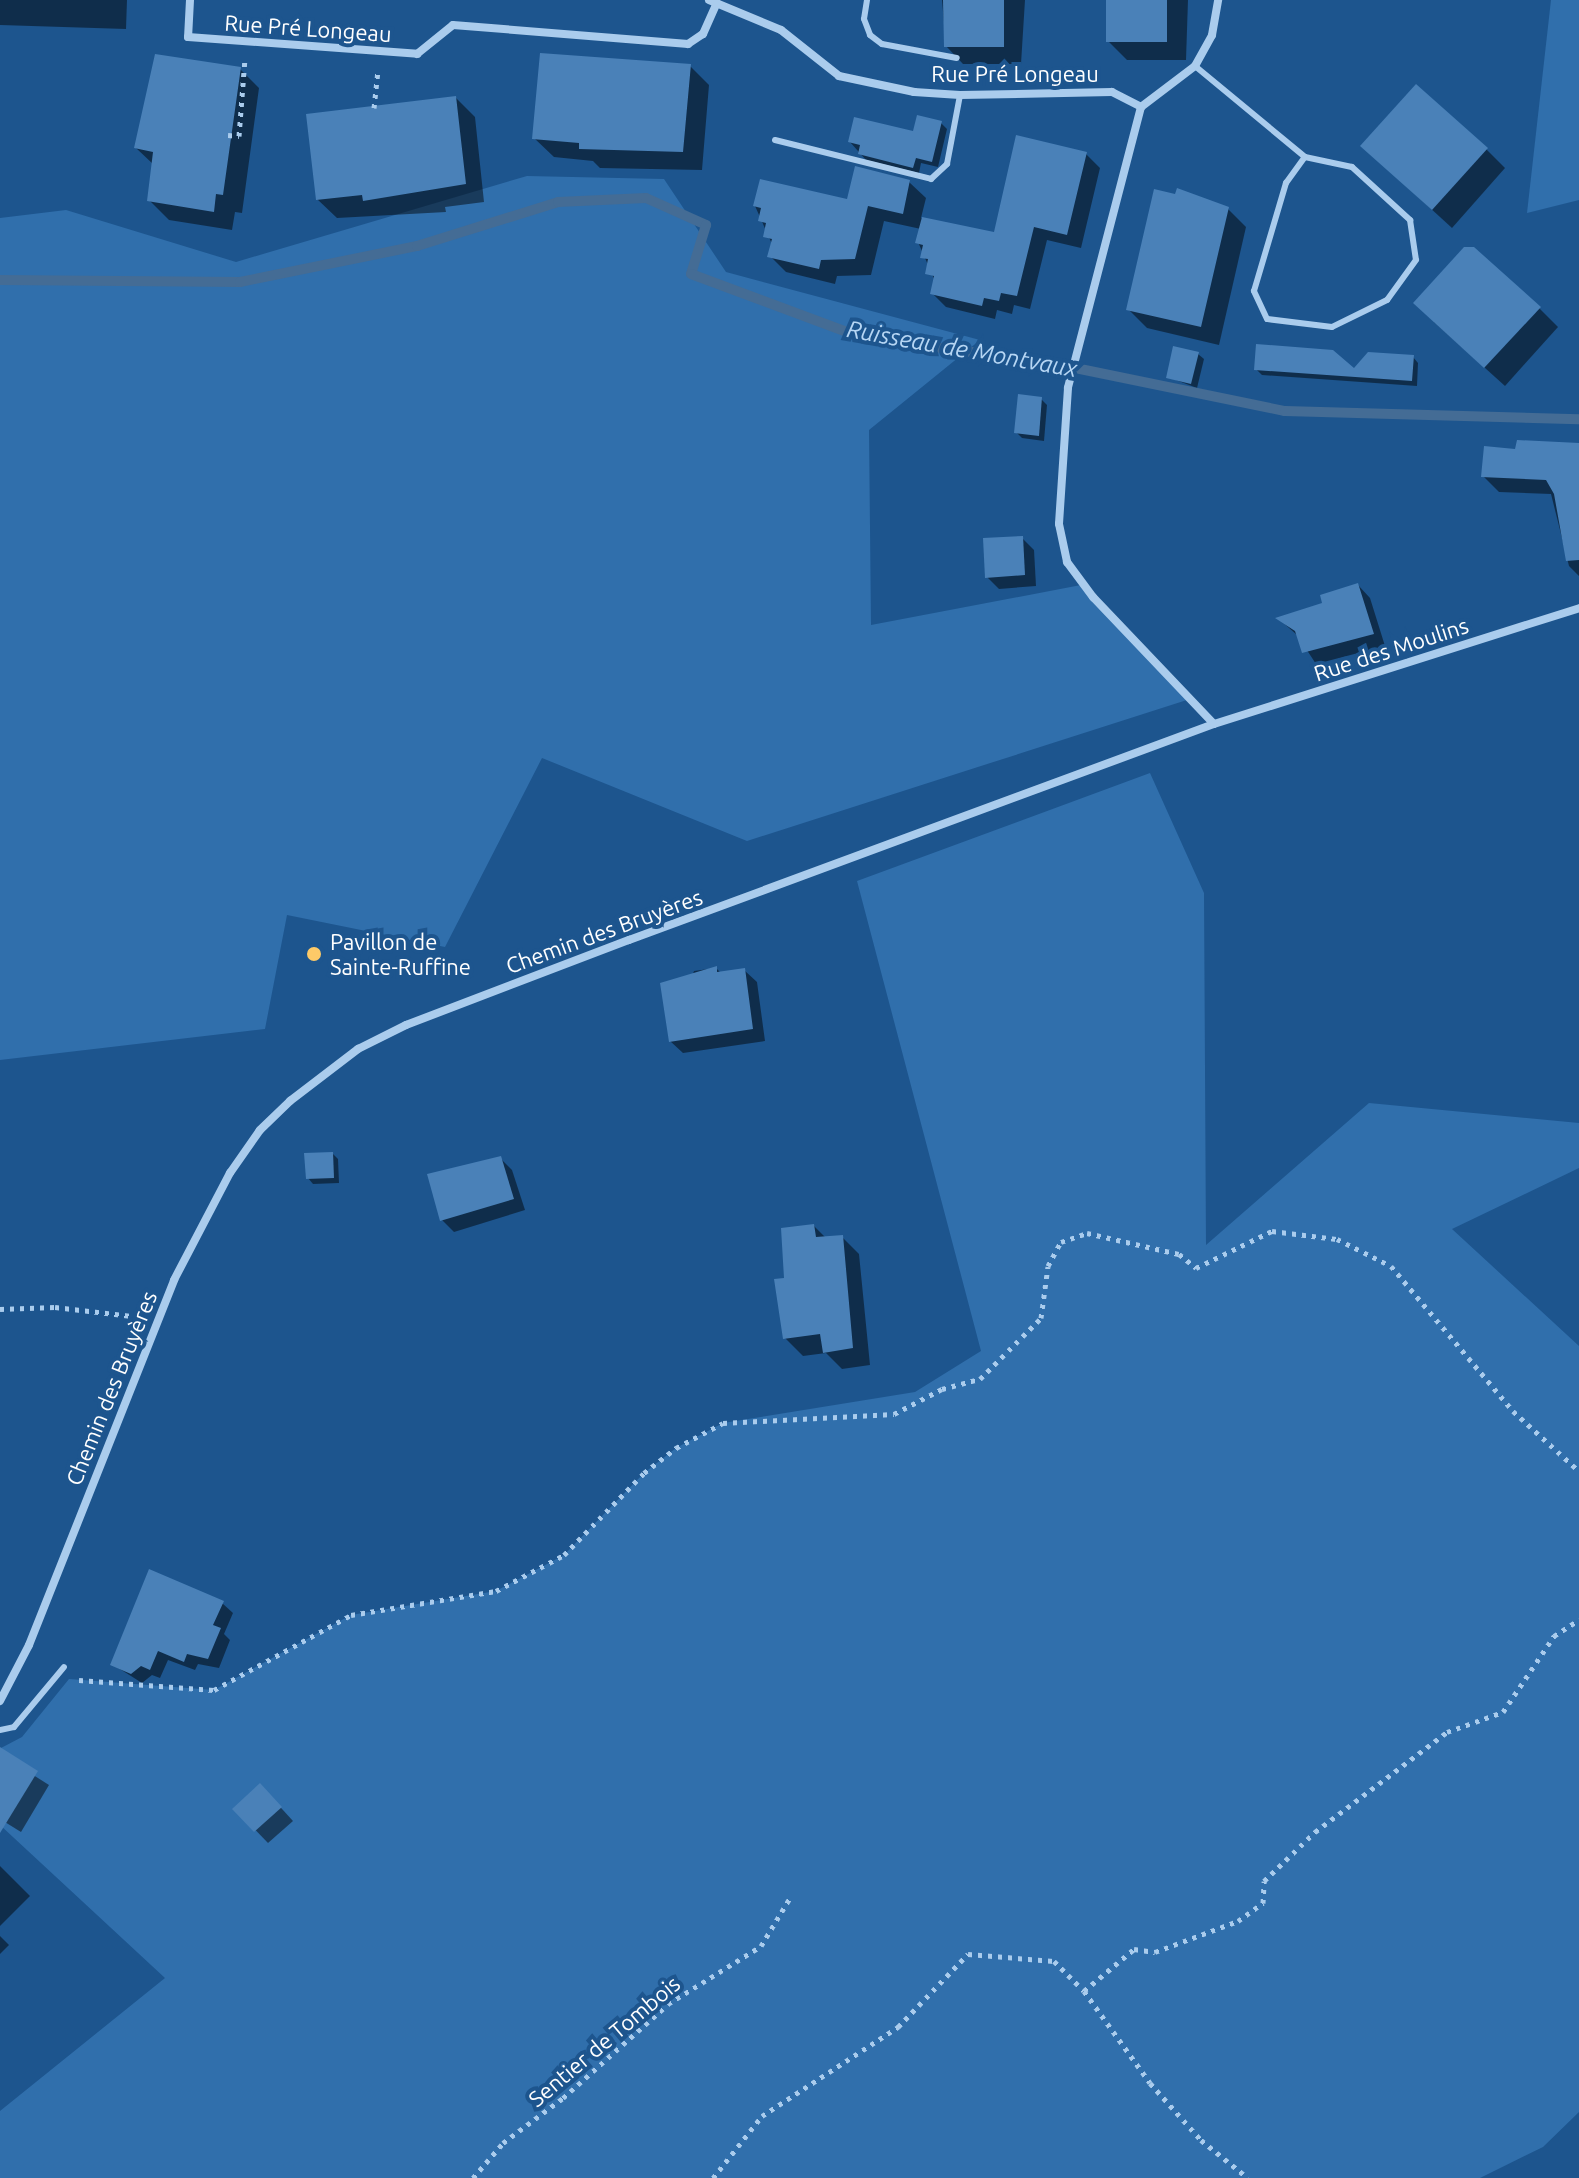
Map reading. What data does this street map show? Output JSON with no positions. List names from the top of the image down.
{
  "streets": {
    "street": ["Rue Pré Longeau", "Rue des Moulins", "Chemin des Bruyères"],
    "path": ["Sentier de Tombois"]
  },
  "crossings": [
    ["Rue des Moulins", "Chemin des Bruyères"]
  ],
  "water": ["Ruisseau de Montvaux"],
  "places": ["Pavillon de Sainte-Ruffine"]
}
